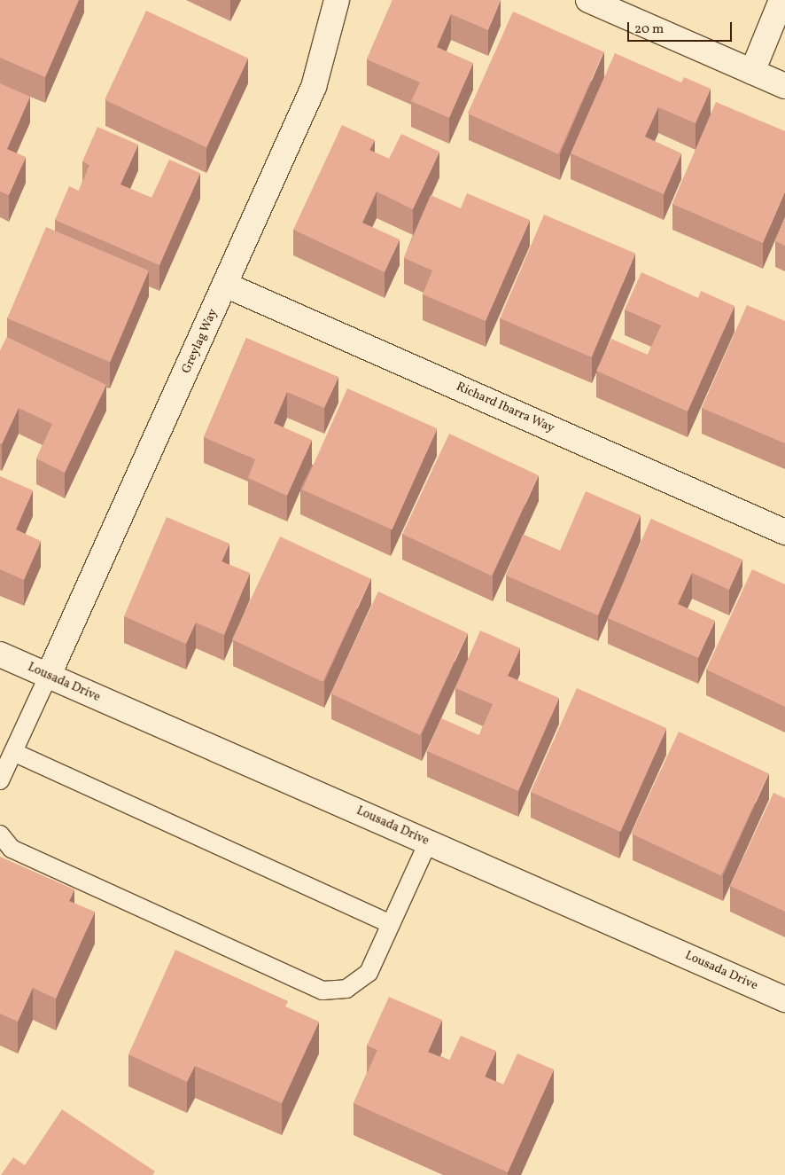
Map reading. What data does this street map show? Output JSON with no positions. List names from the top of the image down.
{
  "streets": {
    "street": ["Greylag Way", "Richard Ibarra Way", "Lousada Drive"]
  },
  "crossings": [
    ["Greylag Way", "Richard Ibarra Way"],
    ["Greylag Way", "Lousada Drive"]
  ],
  "scale_bar": "20 m"
}
